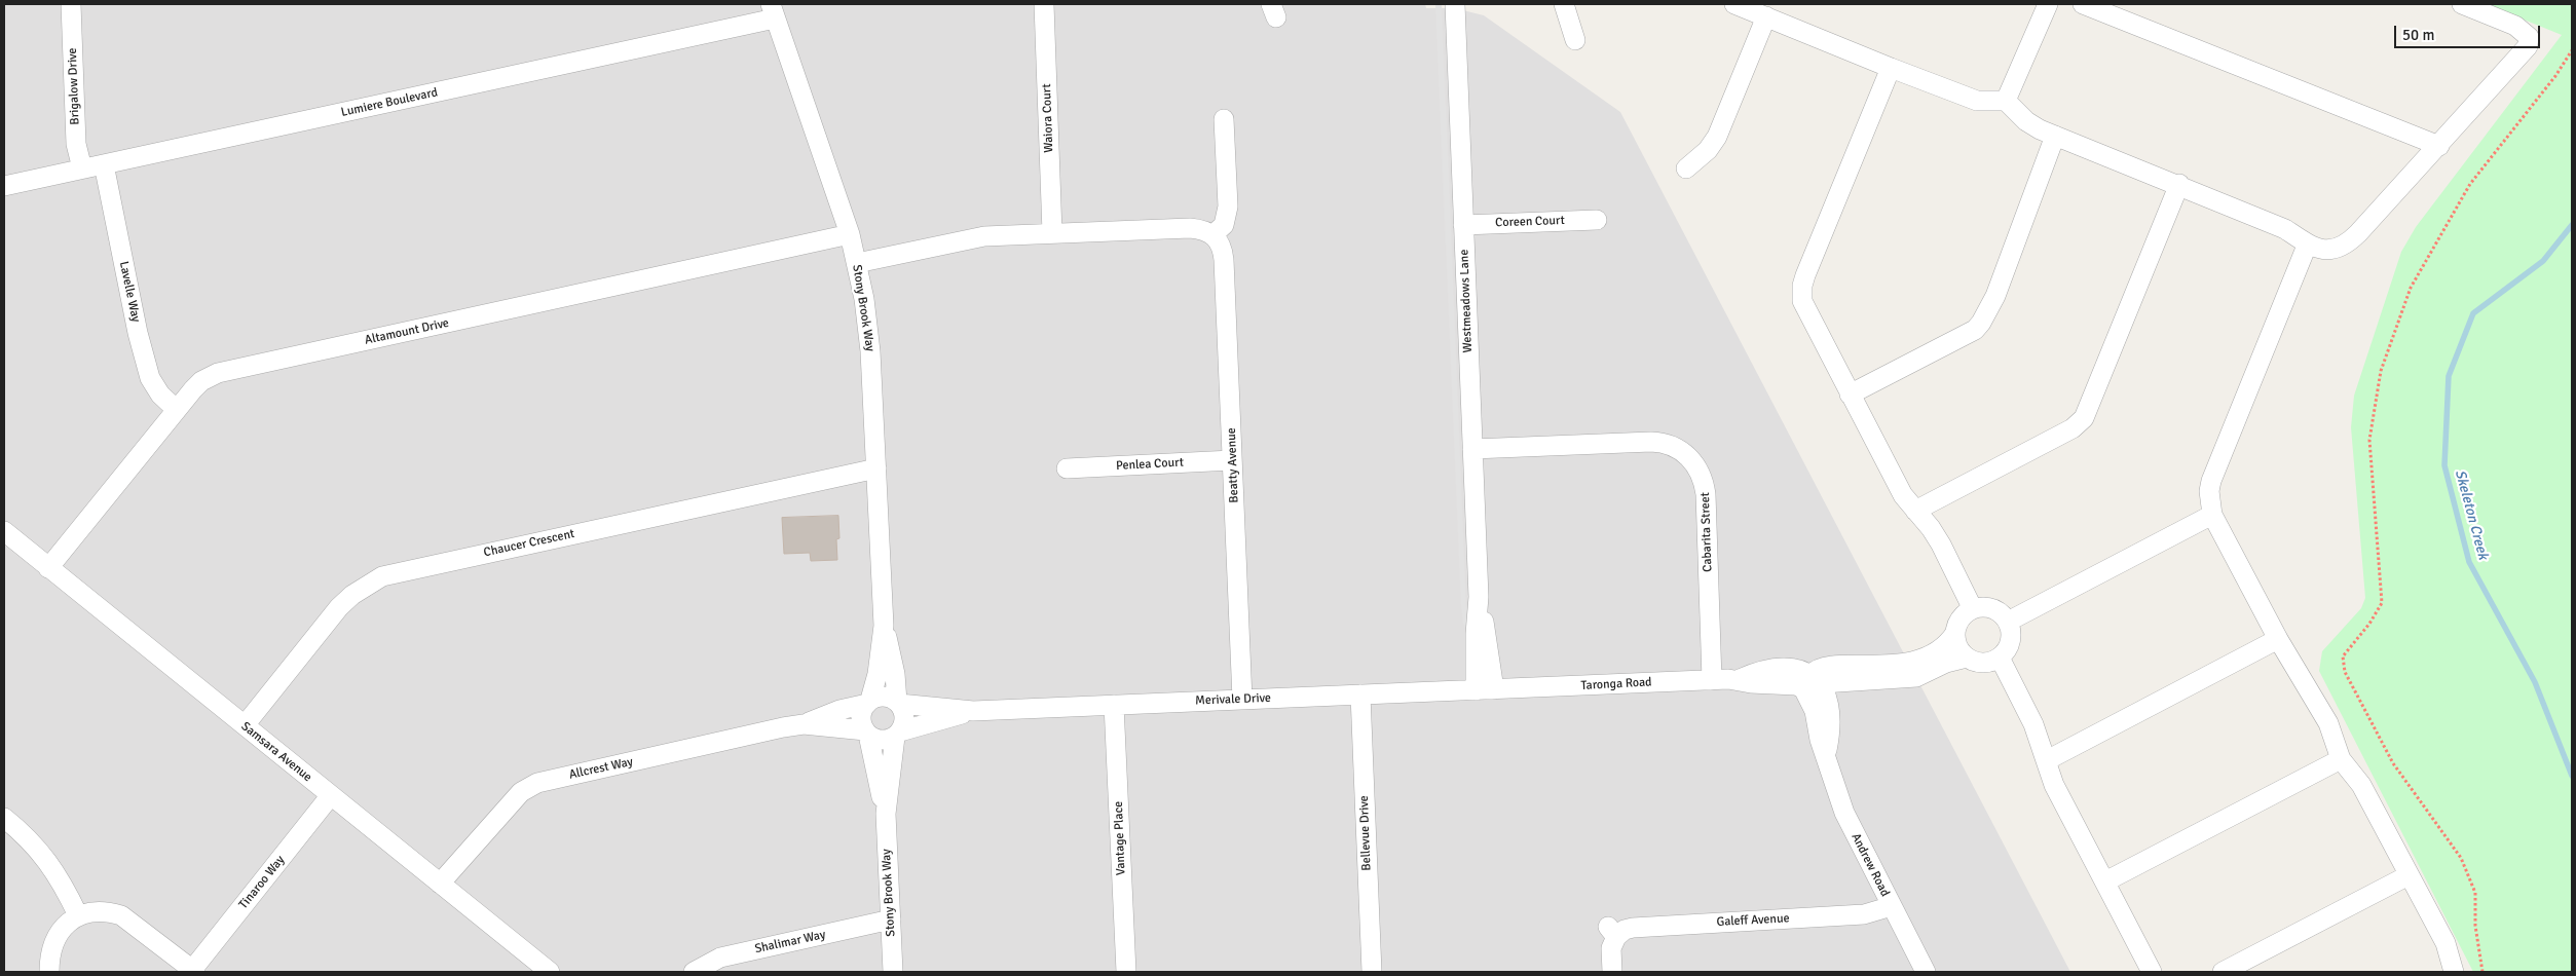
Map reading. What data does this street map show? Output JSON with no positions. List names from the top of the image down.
{
  "streets": {
    "street": [
      "Brigalow Drive",
      "Lumiere Boulevard",
      "Waiora Court",
      "Coreen Court",
      "Lavelle Way",
      "Westmeadows Lane",
      "Stony Brook Way",
      "Altamount Drive",
      "Penlea Court",
      "Beatty Avenue",
      "Cabarita Street",
      "Chaucer Crescent",
      "Taronga Road",
      "Merivale Drive",
      "Samsara Avenue",
      "Allcrest Way",
      "Bellevue Drive",
      "Vantage Place",
      "Andrew Road",
      "Tinaroo Way",
      "Galeff Avenue",
      "Shalimar Way"
    ]
  },
  "crossings": [
    ["Brigalow Drive", "Lumiere Boulevard"],
    ["Lumiere Boulevard", "Lavelle Way"],
    ["Lumiere Boulevard", "Stony Brook Way"],
    ["Coreen Court", "Westmeadows Lane"],
    ["Lavelle Way", "Altamount Drive"],
    ["Westmeadows Lane", "Cabarita Street"],
    ["Westmeadows Lane", "Taronga Road"],
    ["Westmeadows Lane", "Merivale Drive"],
    ["Stony Brook Way", "Altamount Drive"],
    ["Stony Brook Way", "Chaucer Crescent"],
    ["Stony Brook Way", "Merivale Drive"],
    ["Stony Brook Way", "Allcrest Way"],
    ["Stony Brook Way", "Shalimar Way"],
    ["Altamount Drive", "Samsara Avenue"],
    ["Penlea Court", "Beatty Avenue"],
    ["Beatty Avenue", "Merivale Drive"],
    ["Cabarita Street", "Taronga Road"],
    ["Chaucer Crescent", "Samsara Avenue"],
    ["Taronga Road", "Merivale Drive"],
    ["Taronga Road", "Andrew Road"],
    ["Merivale Drive", "Allcrest Way"],
    ["Merivale Drive", "Bellevue Drive"],
    ["Merivale Drive", "Vantage Place"],
    ["Samsara Avenue", "Allcrest Way"],
    ["Samsara Avenue", "Tinaroo Way"],
    ["Andrew Road", "Galeff Avenue"]
  ],
  "water": ["Skeleton Creek"],
  "scale_bar": "50 m"
}
